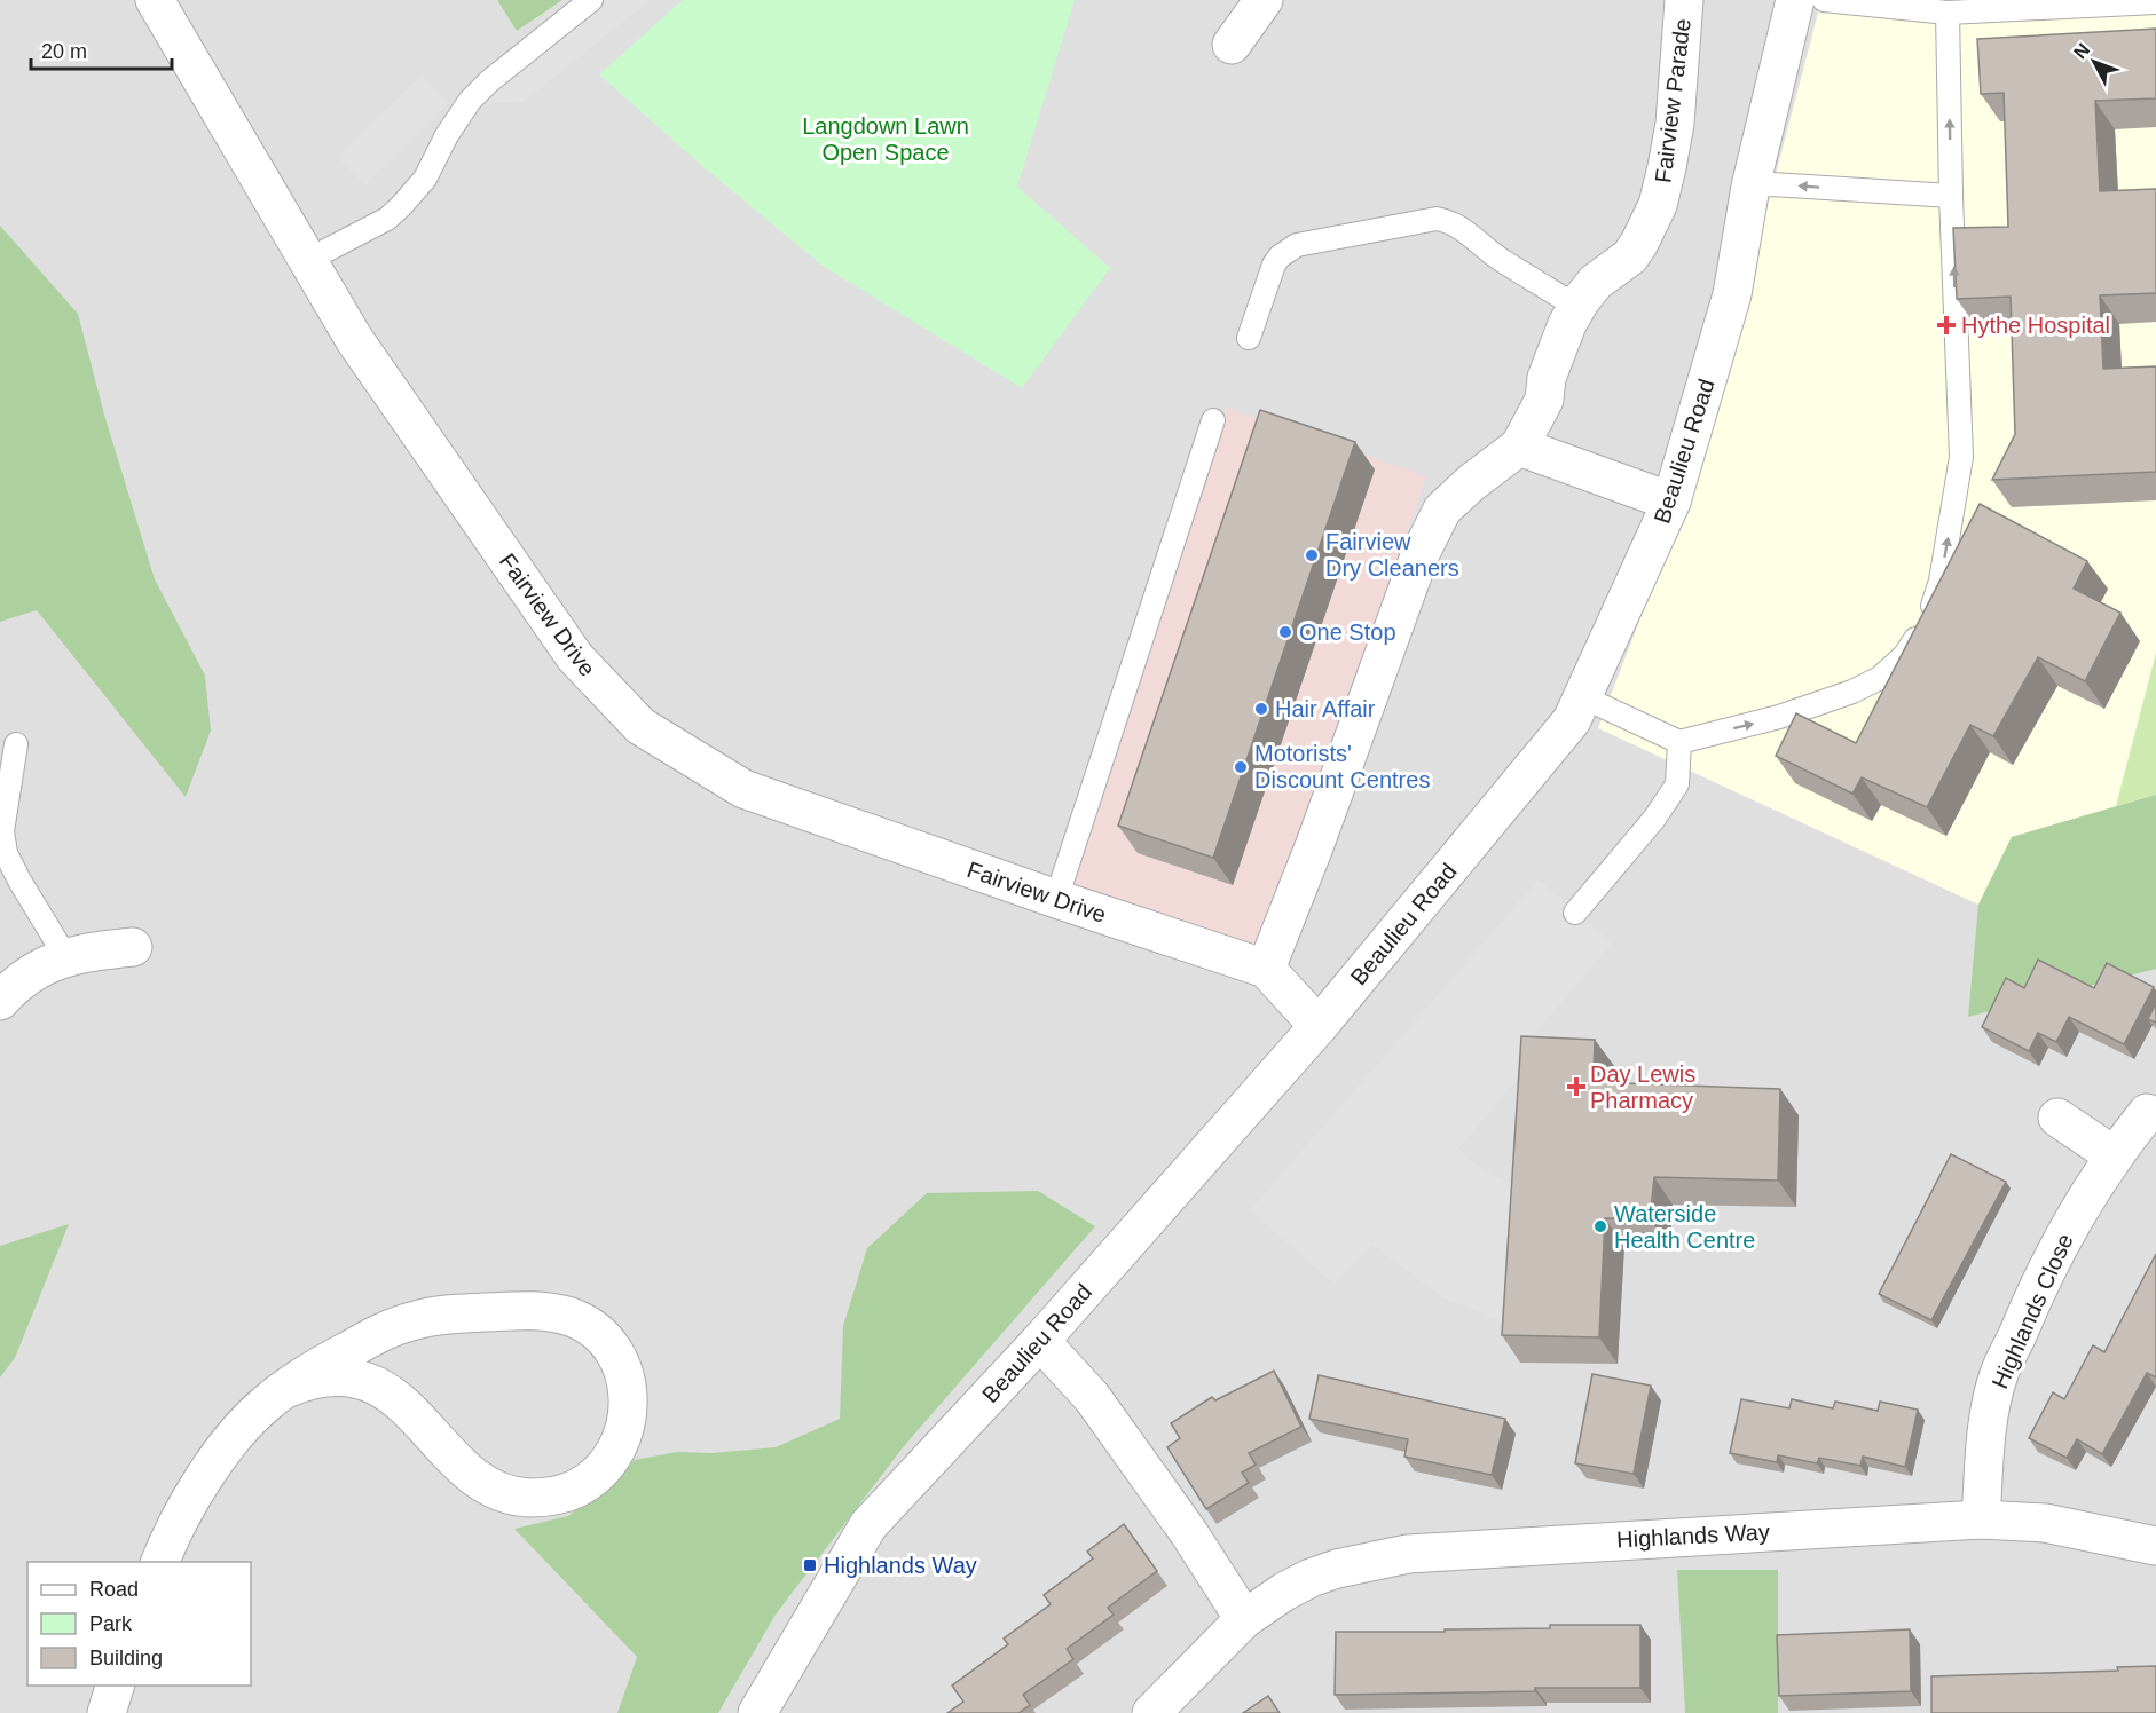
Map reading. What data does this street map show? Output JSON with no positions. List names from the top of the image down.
{
  "streets": {
    "street": [
      "Fairview Parade",
      "Beaulieu Road",
      "Fairview Drive",
      "Highlands Close",
      "Highlands Way"
    ]
  },
  "crossings": [
    ["Fairview Parade", "Fairview Drive"],
    ["Beaulieu Road", "Fairview Drive"],
    ["Highlands Close", "Highlands Way"]
  ],
  "parks": ["Langdown Lawn Open Space"],
  "places": {
    "health": ["Hythe Hospital", "Day Lewis Pharmacy"],
    "other": [
      "Fairview Dry Cleaners",
      "One Stop",
      "Hair Affair",
      "Motorists' Discount Centres",
      "Waterside Health Centre"
    ],
    "transit": ["Highlands Way"]
  },
  "legend": ["Road", "Park", "Building"],
  "scale_bar": "20 m",
  "north": "top left"
}
